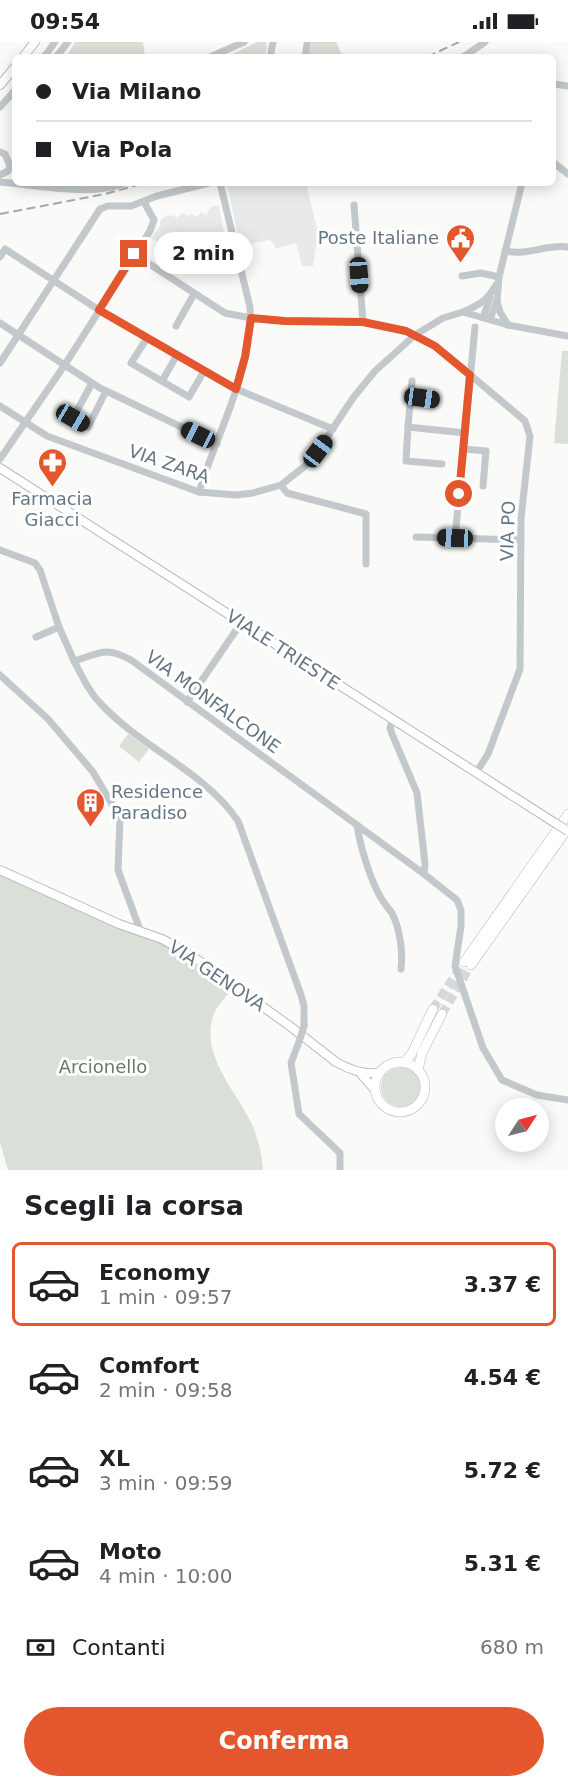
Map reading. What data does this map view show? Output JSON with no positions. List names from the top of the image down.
{
  "streets": {
    "highway": ["VIA GENOVA"],
    "main road": ["VIALE TRIESTE"],
    "street": ["VIA ZARA", "VIA PO", "VIA MONFALCONE"]
  },
  "crossings": [
    ["VIA ZARA", "VIA PO"],
    ["VIA PO", "VIALE TRIESTE"]
  ],
  "parks": ["Arcionello"],
  "places": {
    "public building": ["Poste Italiane"],
    "pharmacy": ["Farmacia Giacci"],
    "building": ["Residence Paradiso"]
  },
  "north": "top right",
  "page": {
    "status": "09:54",
    "banner": ["Via Milano", "Via Pola"],
    "bubble": "2 min",
    "heading": "Scegli la corsa",
    "list": [
      {
        "name": "Economy",
        "note": "1 min · 09:57",
        "value": "3.37 €"
      },
      {
        "name": "Comfort",
        "note": "2 min · 09:58",
        "value": "4.54 €"
      },
      {
        "name": "XL",
        "note": "3 min · 09:59",
        "value": "5.72 €"
      },
      {
        "name": "Moto",
        "note": "4 min · 10:00",
        "value": "5.31 €"
      }
    ],
    "pay": ["Contanti", "680 m"],
    "buttons": "Conferma"
  }
}
